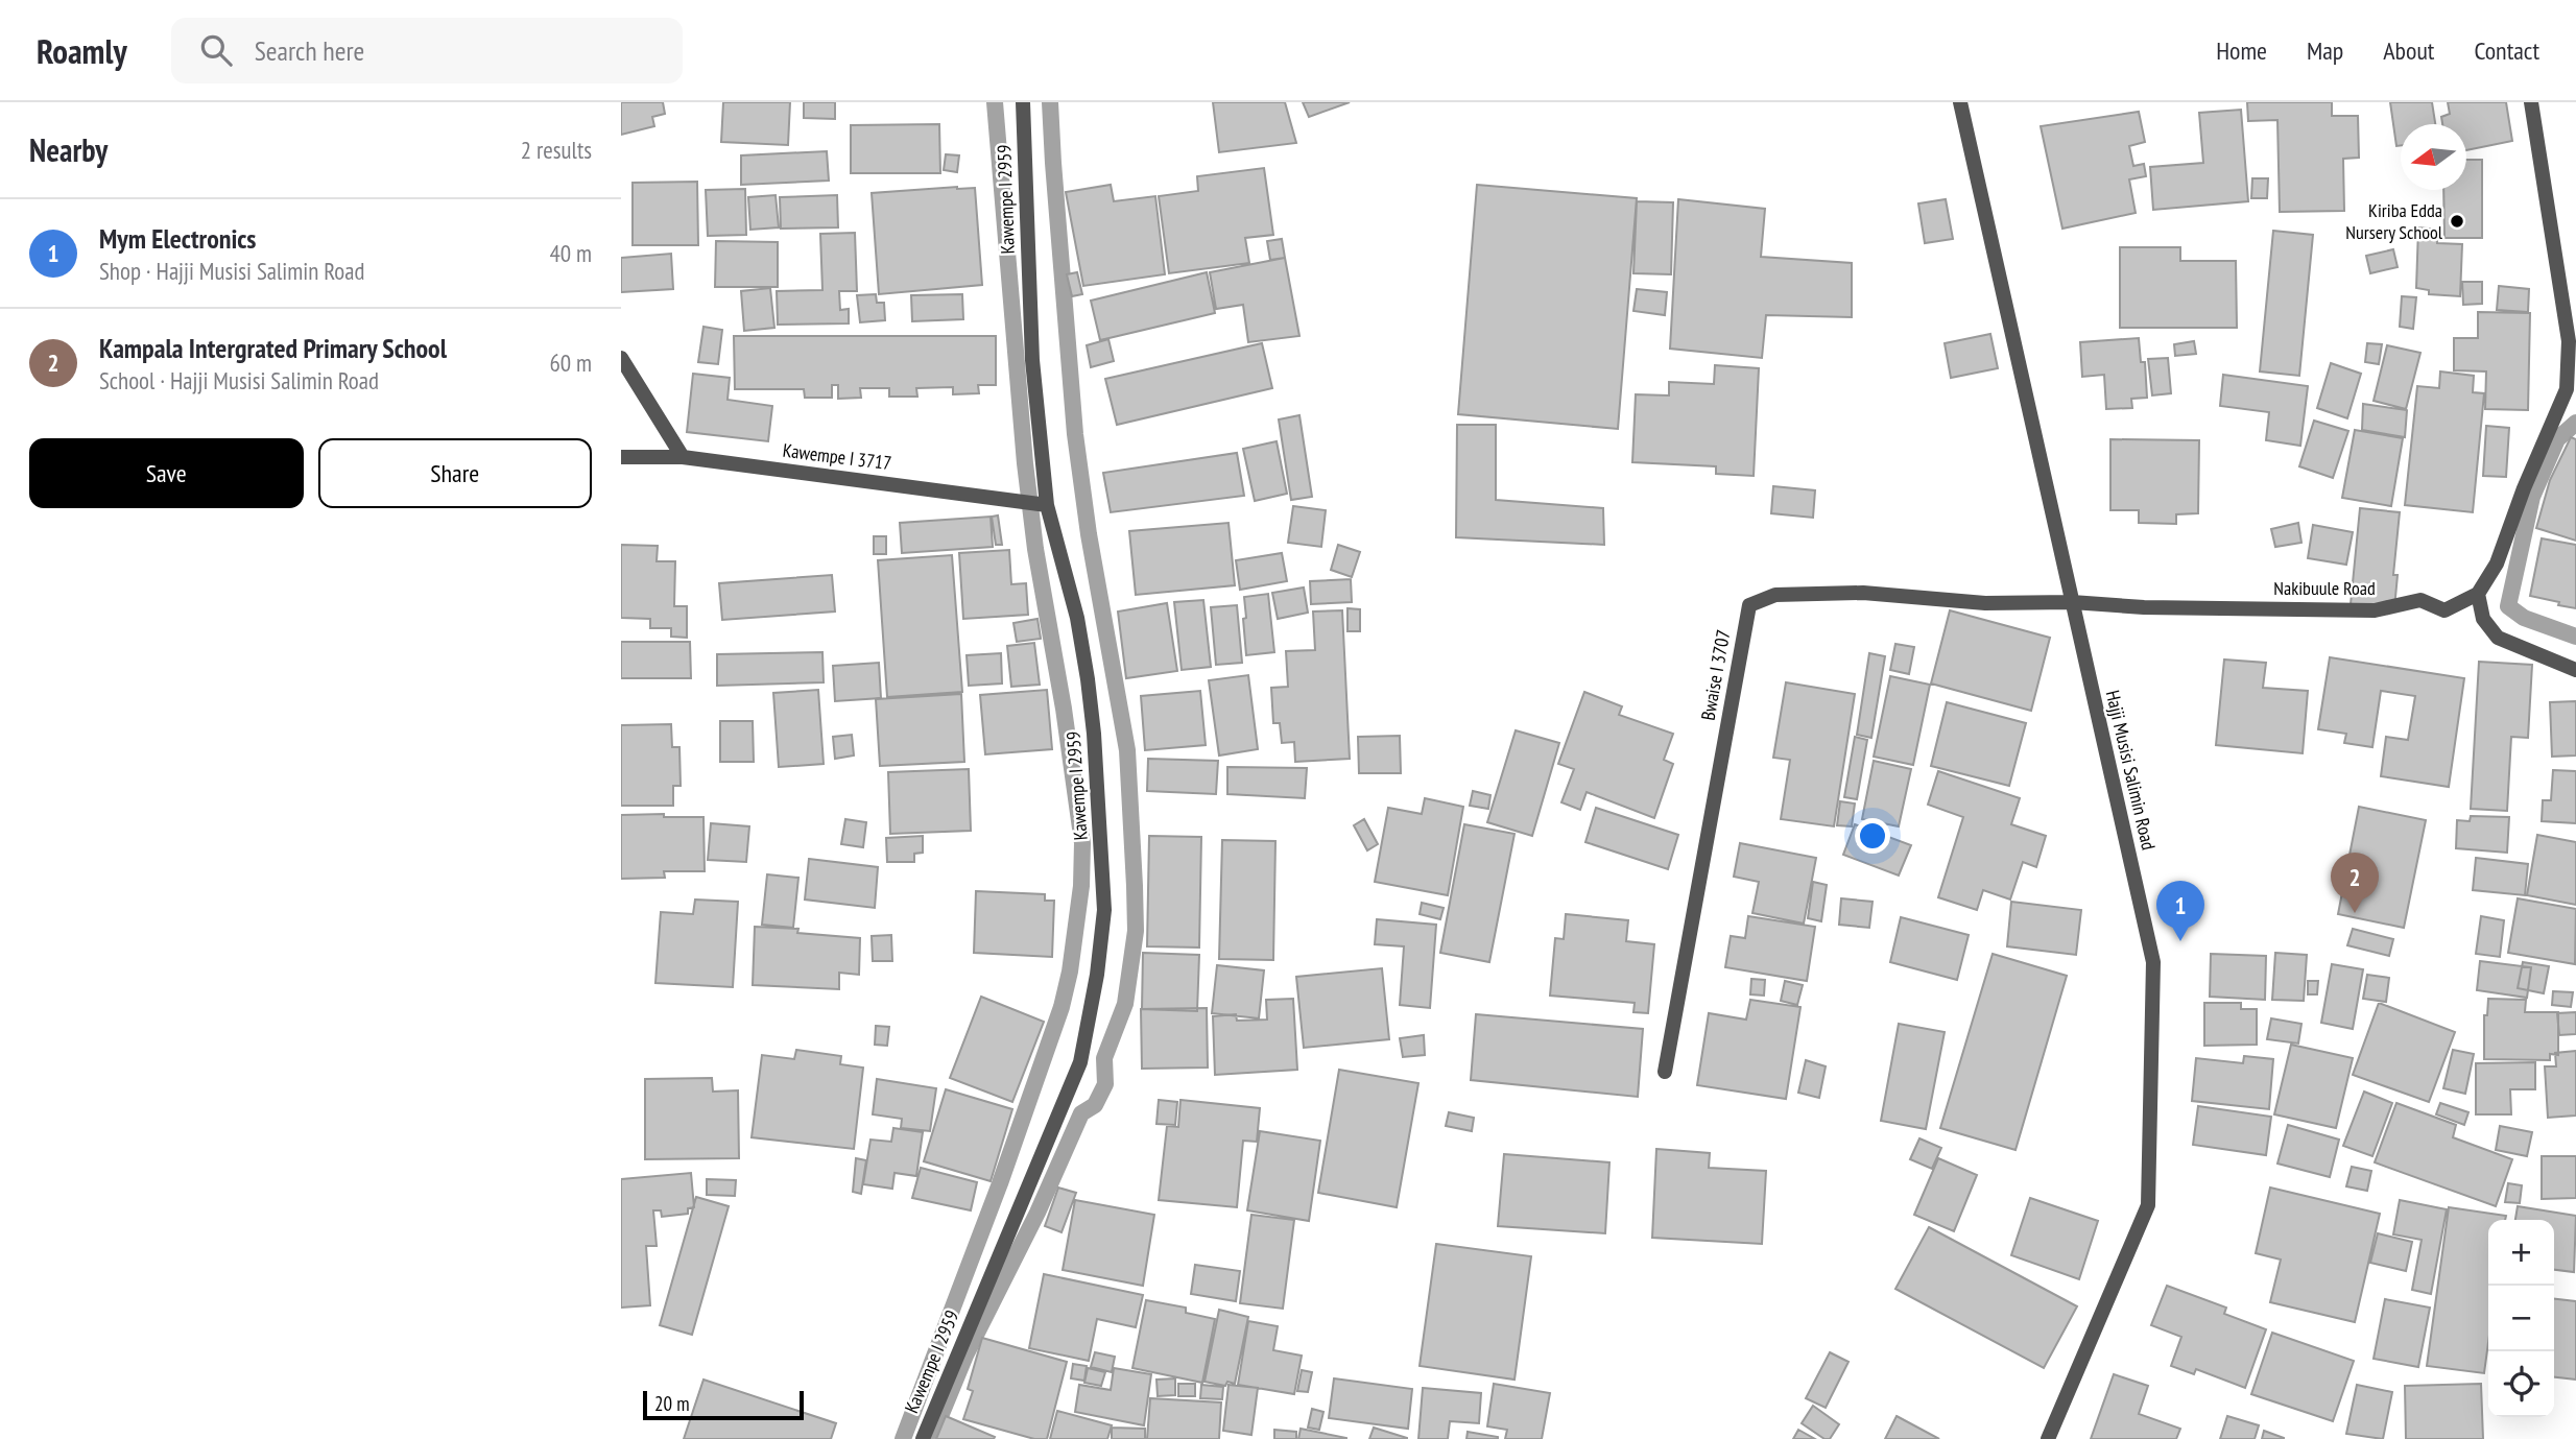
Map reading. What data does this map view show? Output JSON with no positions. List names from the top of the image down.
{
  "streets": {
    "street": [
      "Kawempe I 2959",
      "Kawempe I 3717",
      "Nakibuule Road",
      "Bwaise I 3707",
      "Hajji Musisi Salimin Road"
    ]
  },
  "crossings": [
    ["Kawempe I 2959", "Kawempe I 3717"],
    ["Nakibuule Road", "Bwaise I 3707"],
    ["Nakibuule Road", "Hajji Musisi Salimin Road"],
    ["Bwaise I 3707", "Hajji Musisi Salimin Road"]
  ],
  "places": ["Kiriba Edda Nursery School"],
  "scale_bar": "20 m",
  "north": "left",
  "page": {
    "header": "Roamly",
    "search": "Search here",
    "nav": [
      "Home",
      "Map",
      "About",
      "Contact"
    ],
    "heading": ["Nearby", "2 results"],
    "list": [
      {
        "mark": "1",
        "name": "Mym Electronics",
        "note": "Shop · Hajji Musisi Salimin Road",
        "value": "40 m"
      },
      {
        "mark": "2",
        "name": "Kampala Intergrated Primary School",
        "note": "School · Hajji Musisi Salimin Road",
        "value": "60 m"
      }
    ],
    "buttons": ["Save", "Share"],
    "pins": ["2", "1"],
    "map_buttons": ["+", "−"],
    "scale": "20 m"
  }
}
